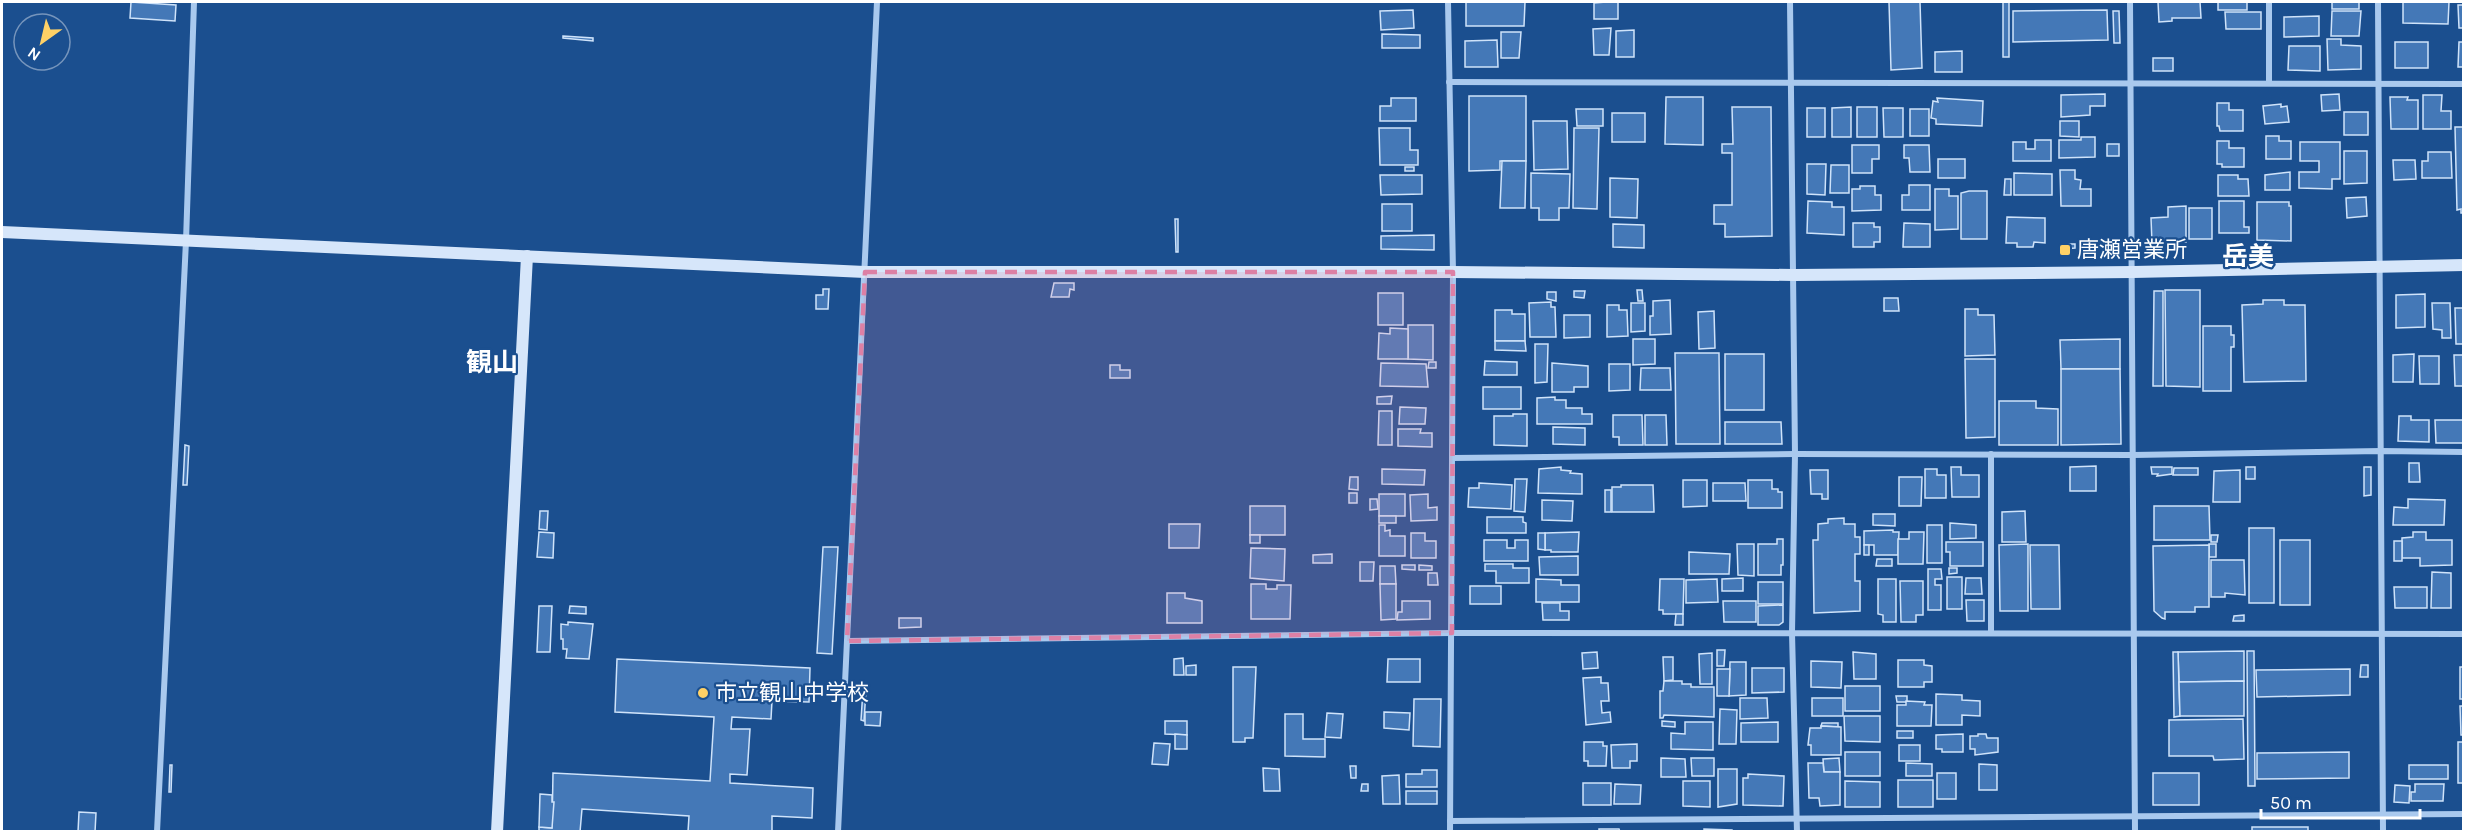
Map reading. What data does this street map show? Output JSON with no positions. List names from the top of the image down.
{
  "districts": ["岳美", "観山"],
  "places": {
    "transit": ["唐瀬営業所"],
    "other": ["市立観山中学校"]
  },
  "scale_bar": "50 m",
  "north": "bottom left"
}
